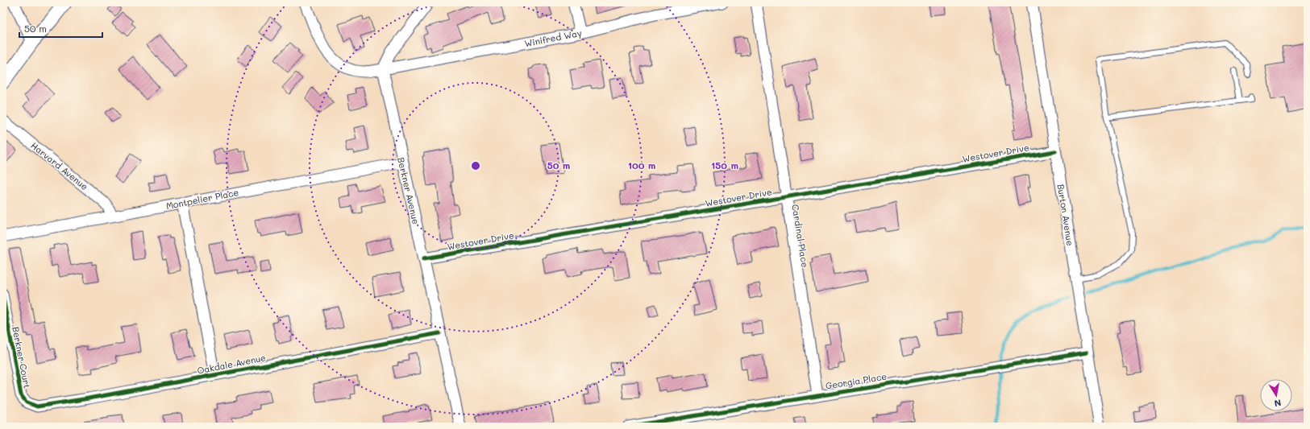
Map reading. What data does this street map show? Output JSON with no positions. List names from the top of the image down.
{
  "streets": {
    "street": [
      "Winifred Way",
      "Westover Drive",
      "Harvard Avenue",
      "Berkner Avenue",
      "Montpelier Place",
      "Burton Avenue",
      "Cardinal Place",
      "Berkner Court",
      "Oakdale Avenue",
      "Georgia Place"
    ]
  },
  "crossings": [
    ["Winifred Way", "Berkner Avenue"],
    ["Westover Drive", "Berkner Avenue"],
    ["Westover Drive", "Burton Avenue"],
    ["Westover Drive", "Cardinal Place"],
    ["Harvard Avenue", "Montpelier Place"],
    ["Berkner Avenue", "Montpelier Place"],
    ["Berkner Avenue", "Oakdale Avenue"],
    ["Burton Avenue", "Georgia Place"],
    ["Cardinal Place", "Georgia Place"],
    ["Berkner Court", "Oakdale Avenue"]
  ],
  "scale_bar": "50 m",
  "north": "bottom",
  "rings": ["50 m", "100 m", "150 m"]
}
